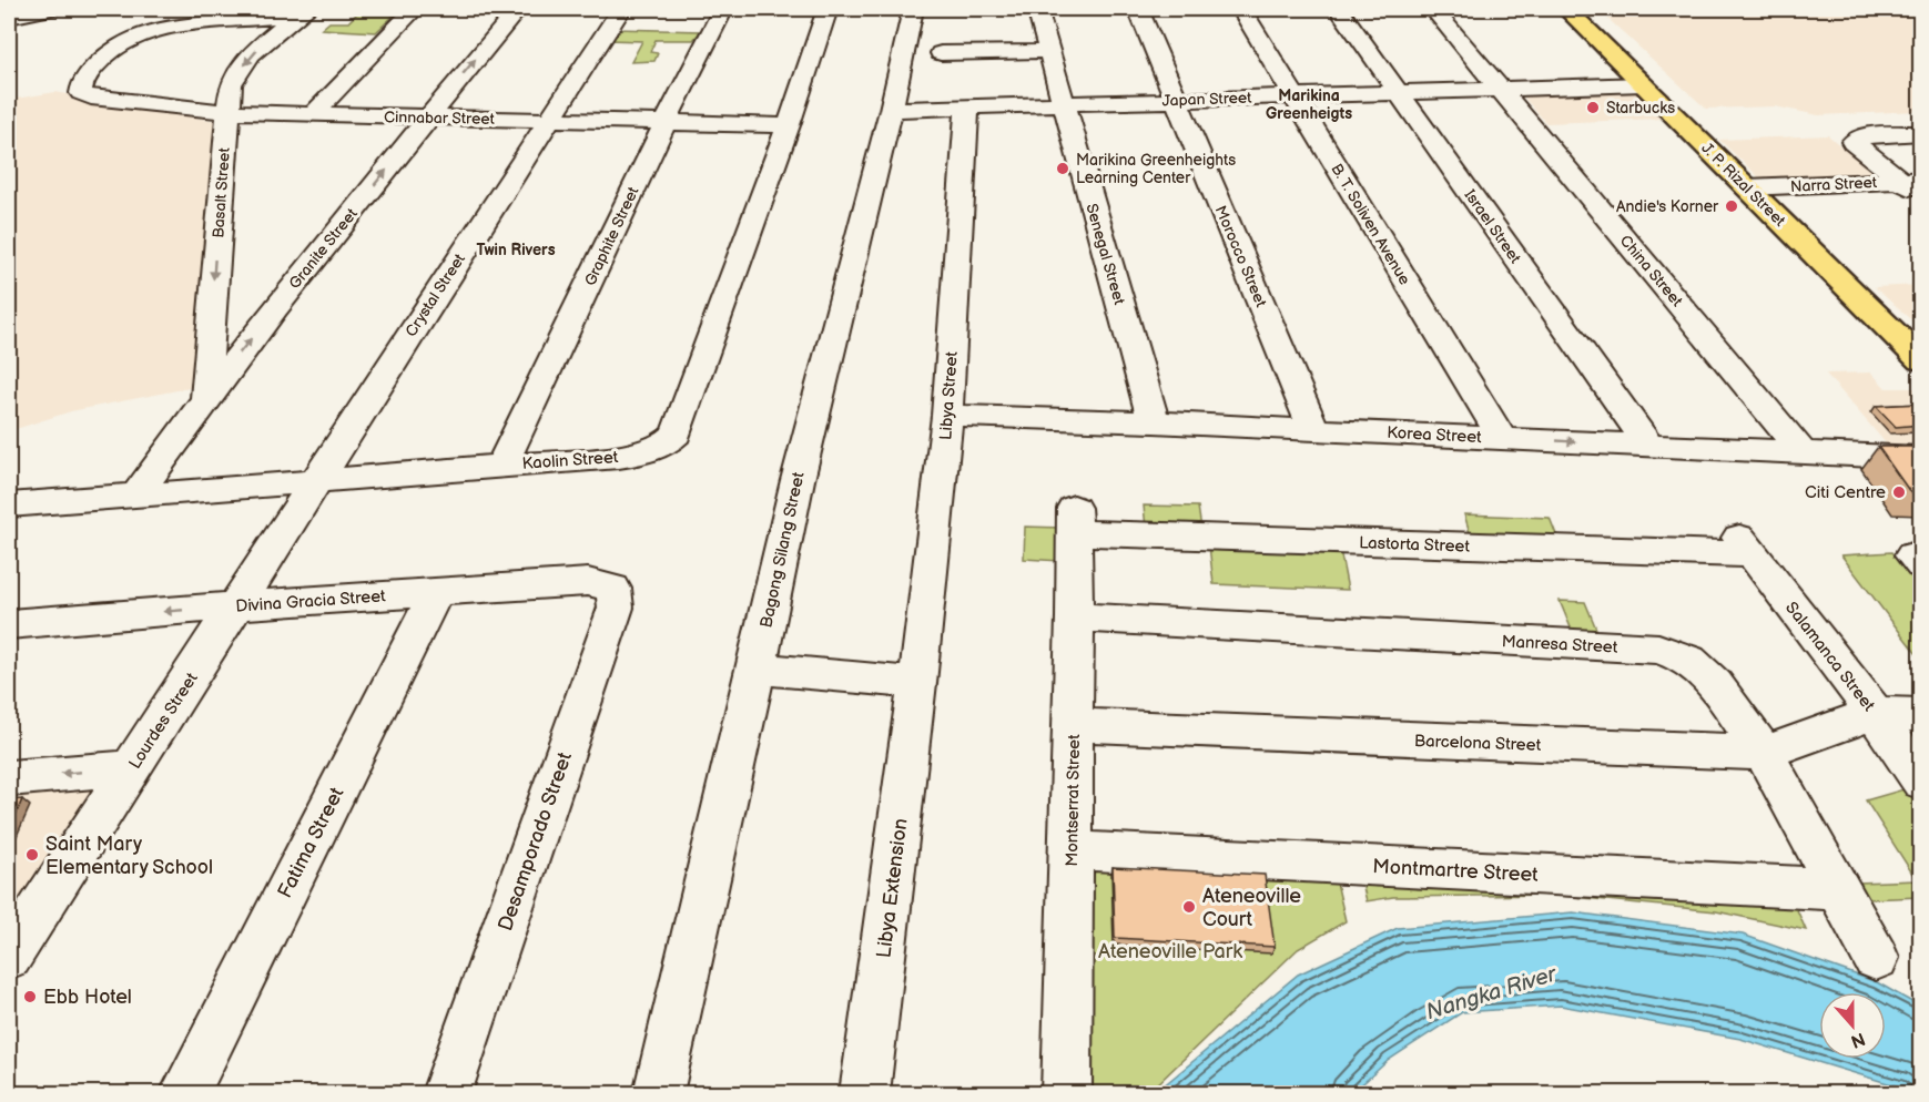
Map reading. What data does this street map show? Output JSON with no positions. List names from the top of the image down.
{
  "streets": {
    "main road": ["J. P. Rizal Street"],
    "street": [
      "Japan Street",
      "Cinnabar Street",
      "Narra Street",
      "Basalt Street",
      "B. T. Soliven Avenue",
      "Israel Street",
      "Graphite Street",
      "Granite Street",
      "Senegal Street",
      "Morocco Street",
      "China Street",
      "Crystal Street",
      "Libya Street",
      "Korea Street",
      "Kaolin Street",
      "Lastorta Street",
      "Bagong Silang Street",
      "Divina Gracia Street",
      "Manresa Street",
      "Salamanca Street",
      "Lourdes Street",
      "Barcelona Street",
      "Montserrat Street",
      "Desamporado Street",
      "Fatima Street",
      "Montmartre Street",
      "Libya Extension"
    ]
  },
  "crossings": [
    ["Japan Street", "J. P. Rizal Street"],
    ["Japan Street", "B. T. Soliven Avenue"],
    ["Japan Street", "Israel Street"],
    ["Japan Street", "Senegal Street"],
    ["Japan Street", "Morocco Street"],
    ["Japan Street", "China Street"],
    ["Japan Street", "Libya Street"],
    ["Japan Street", "Bagong Silang Street"],
    ["Cinnabar Street", "Basalt Street"],
    ["Cinnabar Street", "Graphite Street"],
    ["Cinnabar Street", "Granite Street"],
    ["Cinnabar Street", "Crystal Street"],
    ["Cinnabar Street", "Kaolin Street"],
    ["J. P. Rizal Street", "Narra Street"],
    ["Basalt Street", "Granite Street"],
    ["B. T. Soliven Avenue", "Korea Street"],
    ["Israel Street", "Korea Street"],
    ["Graphite Street", "Kaolin Street"],
    ["Granite Street", "Kaolin Street"],
    ["Senegal Street", "Korea Street"],
    ["Morocco Street", "Korea Street"],
    ["China Street", "Korea Street"],
    ["Crystal Street", "Kaolin Street"],
    ["Crystal Street", "Lourdes Street"],
    ["Libya Street", "Korea Street"],
    ["Libya Street", "Libya Extension"],
    ["Kaolin Street", "Lourdes Street"],
    ["Lastorta Street", "Salamanca Street"],
    ["Lastorta Street", "Montserrat Street"],
    ["Divina Gracia Street", "Lourdes Street"],
    ["Divina Gracia Street", "Desamporado Street"],
    ["Divina Gracia Street", "Fatima Street"],
    ["Manresa Street", "Barcelona Street"],
    ["Manresa Street", "Montserrat Street"],
    ["Manresa Street", "Montmartre Street"],
    ["Salamanca Street", "Barcelona Street"],
    ["Barcelona Street", "Montserrat Street"],
    ["Montserrat Street", "Montmartre Street"]
  ],
  "one_way": ["Basalt Street", "Granite Street"],
  "districts": ["Marikina Greenheigts", "Twin Rivers"],
  "water": ["Nangka River"],
  "parks": ["Ateneoville Park"],
  "places": [
    "Starbucks",
    "Marikina Greenheights Learning Center",
    "Andie's Korner",
    "Citi Centre",
    "Saint Mary Elementary School",
    "Ateneoville Court",
    "Ebb Hotel"
  ],
  "north": "bottom"
}
